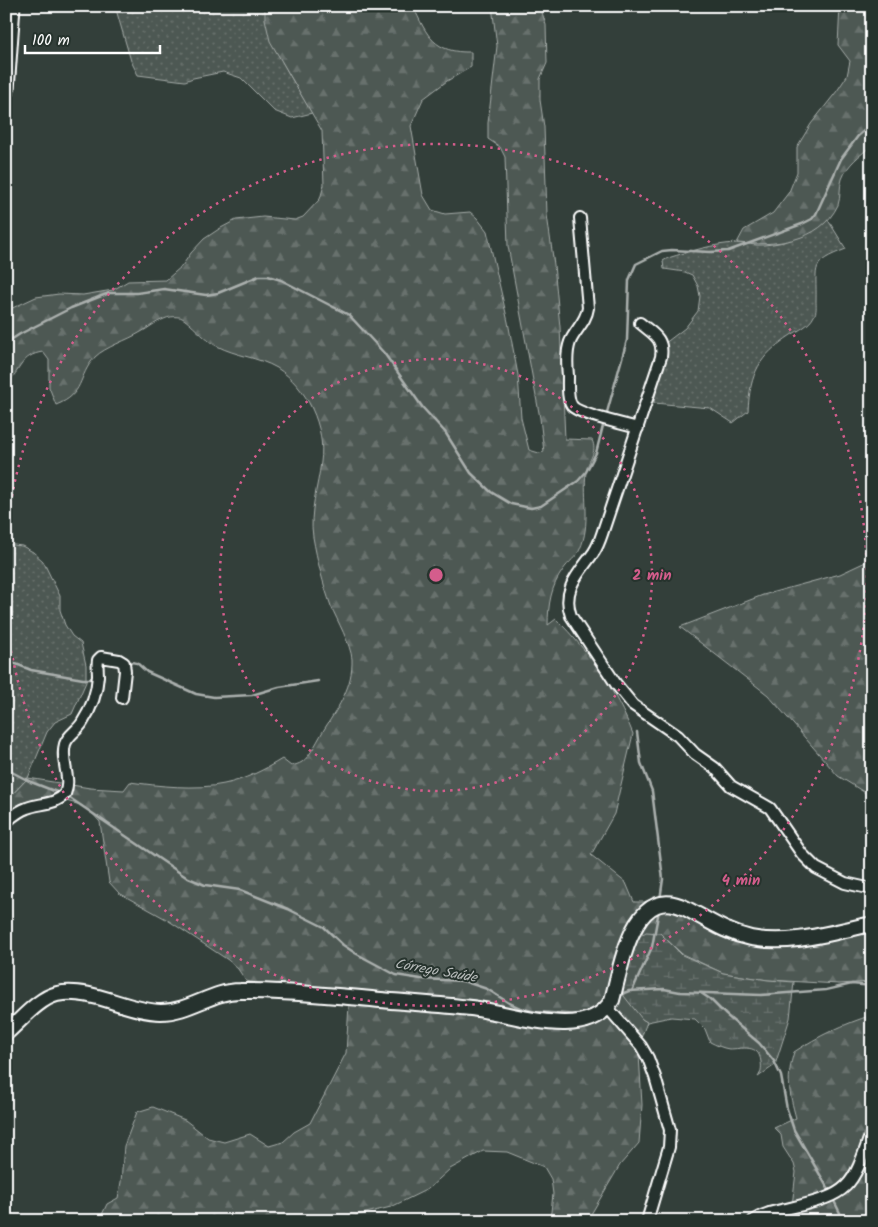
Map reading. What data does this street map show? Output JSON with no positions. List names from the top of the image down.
{
  "water": ["Córrego Saúde"],
  "scale_bar": "100 m",
  "rings": ["2 min", "4 min"]
}
